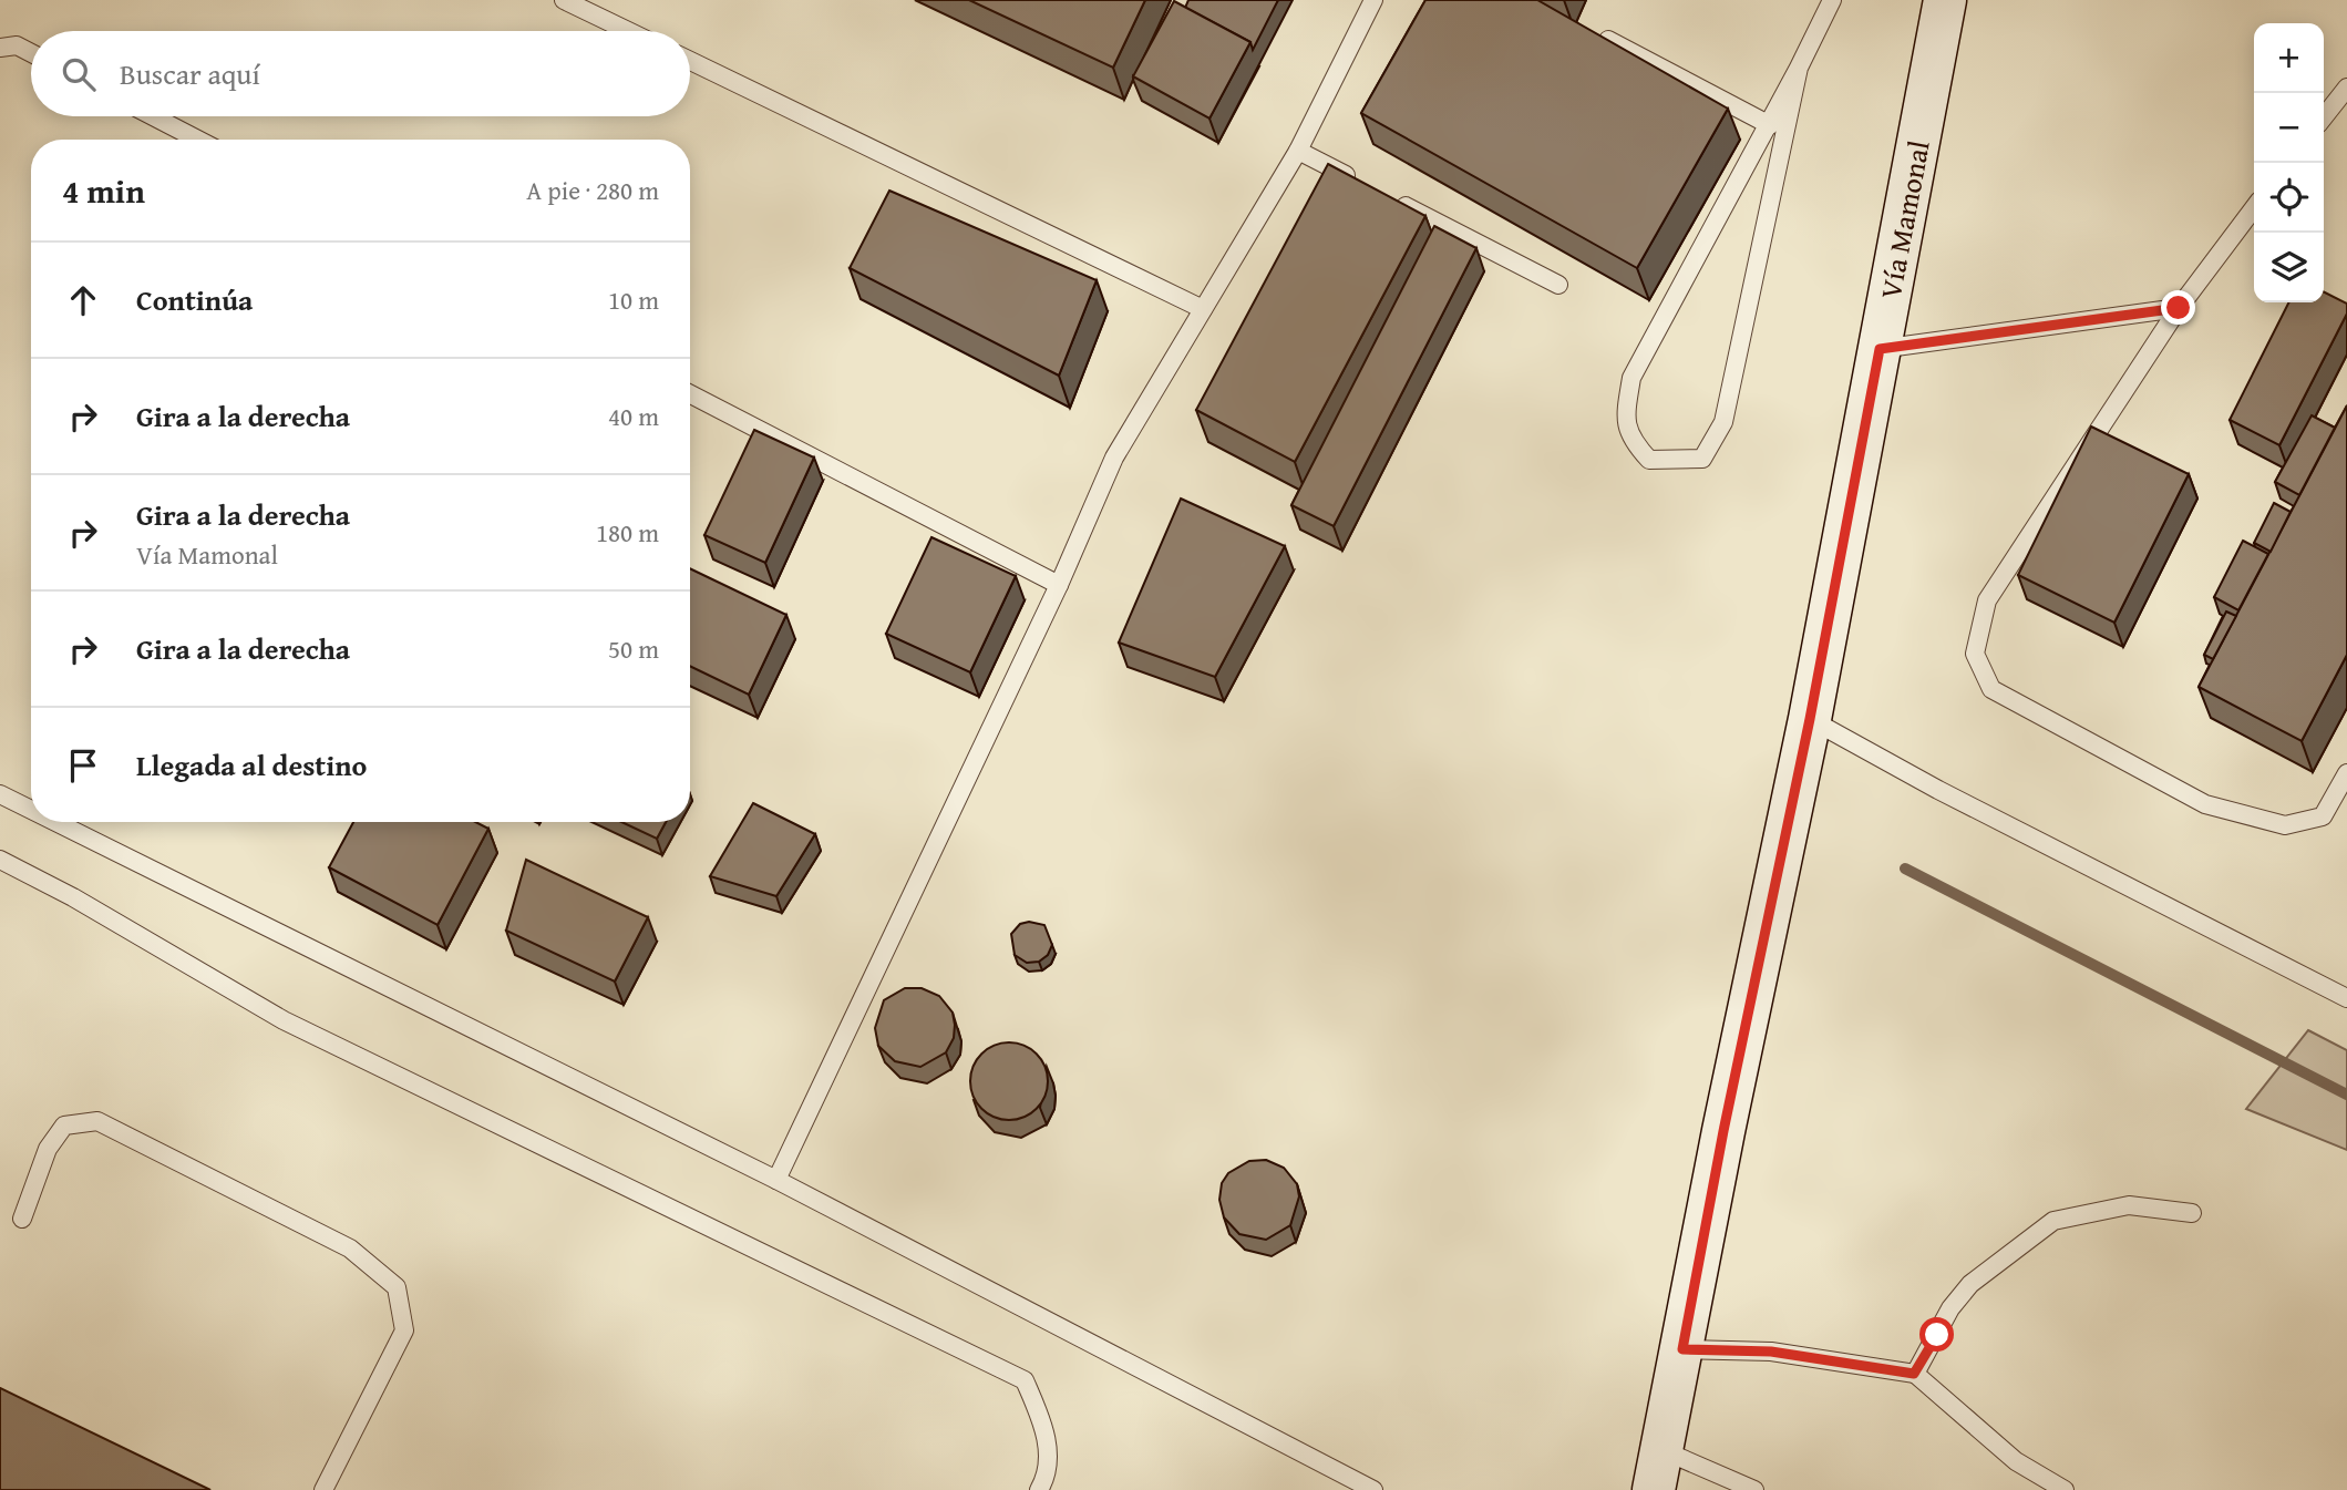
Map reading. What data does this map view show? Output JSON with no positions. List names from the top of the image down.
{
  "streets": {
    "street": ["Vía Mamonal"]
  },
  "page": {
    "map_buttons": ["+", "−"],
    "search": "Buscar aquí",
    "heading": ["4 min", "A pie · 280 m"],
    "list": [
      ["Continúa", "10 m"],
      ["Gira a la derecha", "40 m"],
      ["Gira a la derecha", "Vía Mamonal", "180 m"],
      ["Gira a la derecha", "50 m"],
      "Llegada al destino"
    ]
  }
}
